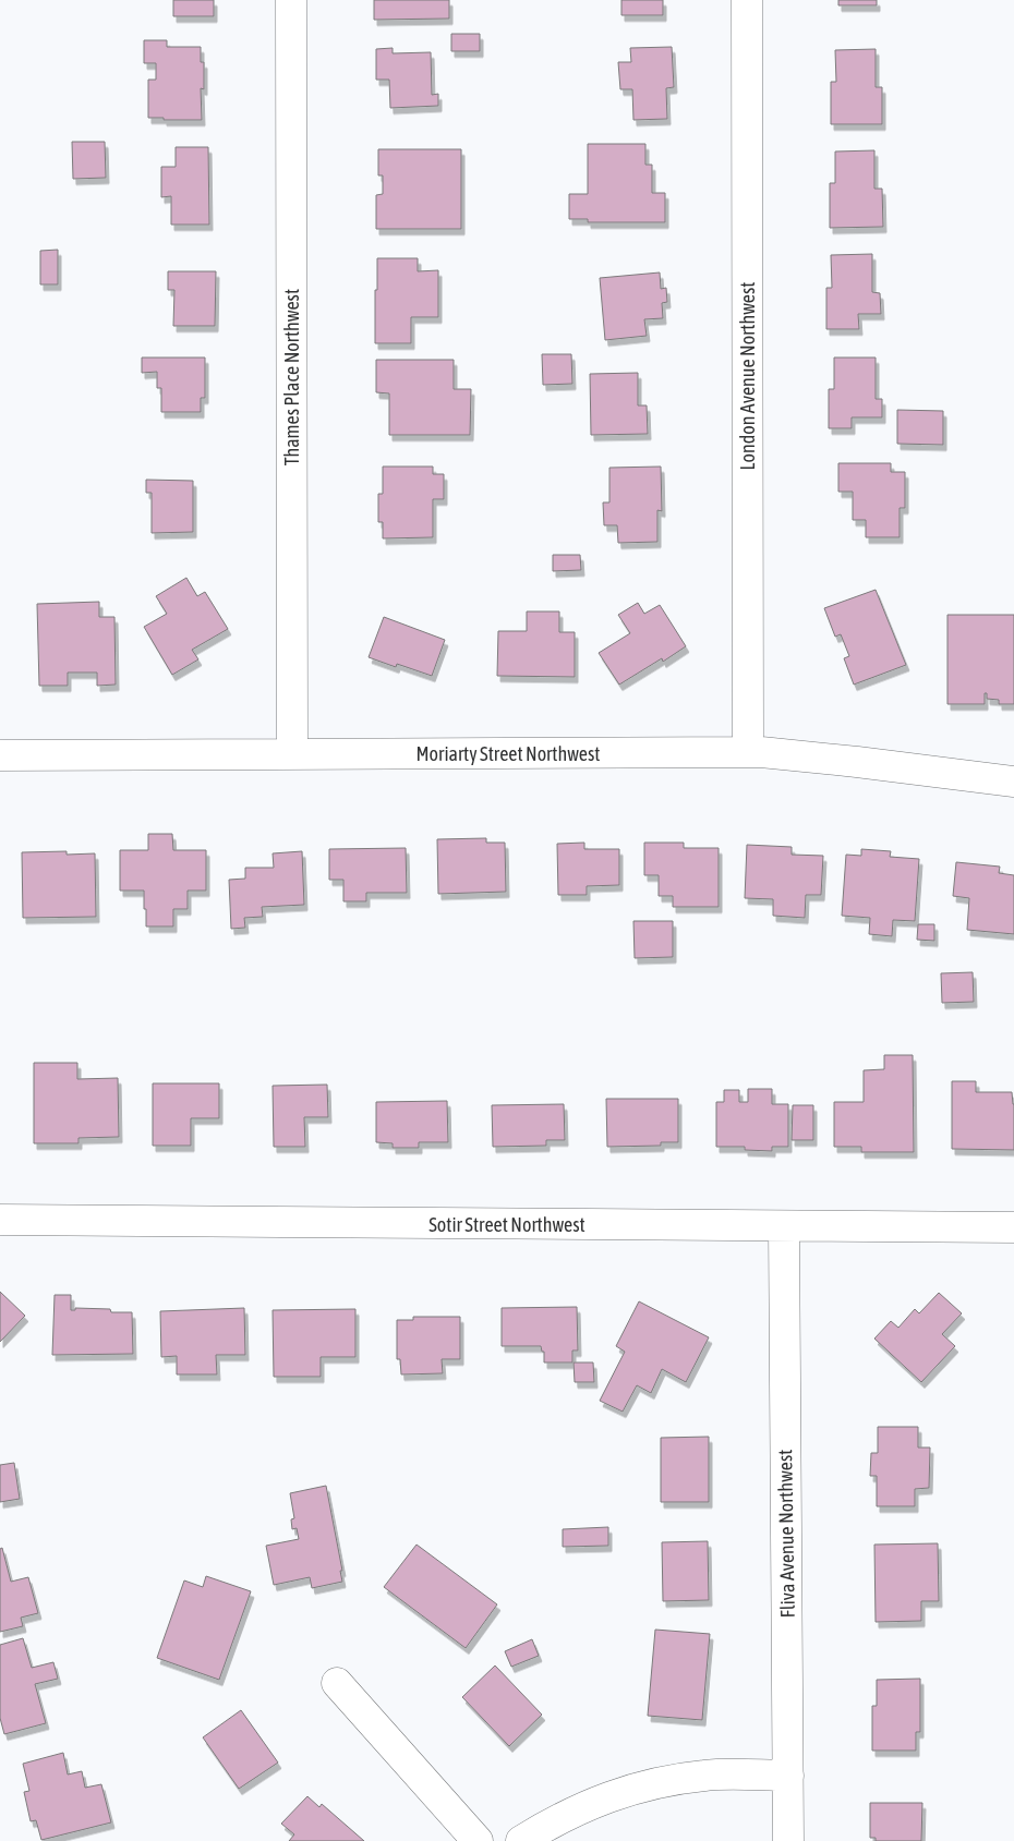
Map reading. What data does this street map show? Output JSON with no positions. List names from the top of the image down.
{
  "streets": {
    "street": [
      "London Avenue Northwest",
      "Thames Place Northwest",
      "Moriarty Street Northwest",
      "Sotir Street Northwest",
      "Fliva Avenue Northwest"
    ]
  },
  "crossings": [
    ["London Avenue Northwest", "Moriarty Street Northwest"],
    ["Thames Place Northwest", "Moriarty Street Northwest"],
    ["Sotir Street Northwest", "Fliva Avenue Northwest"]
  ]
}
